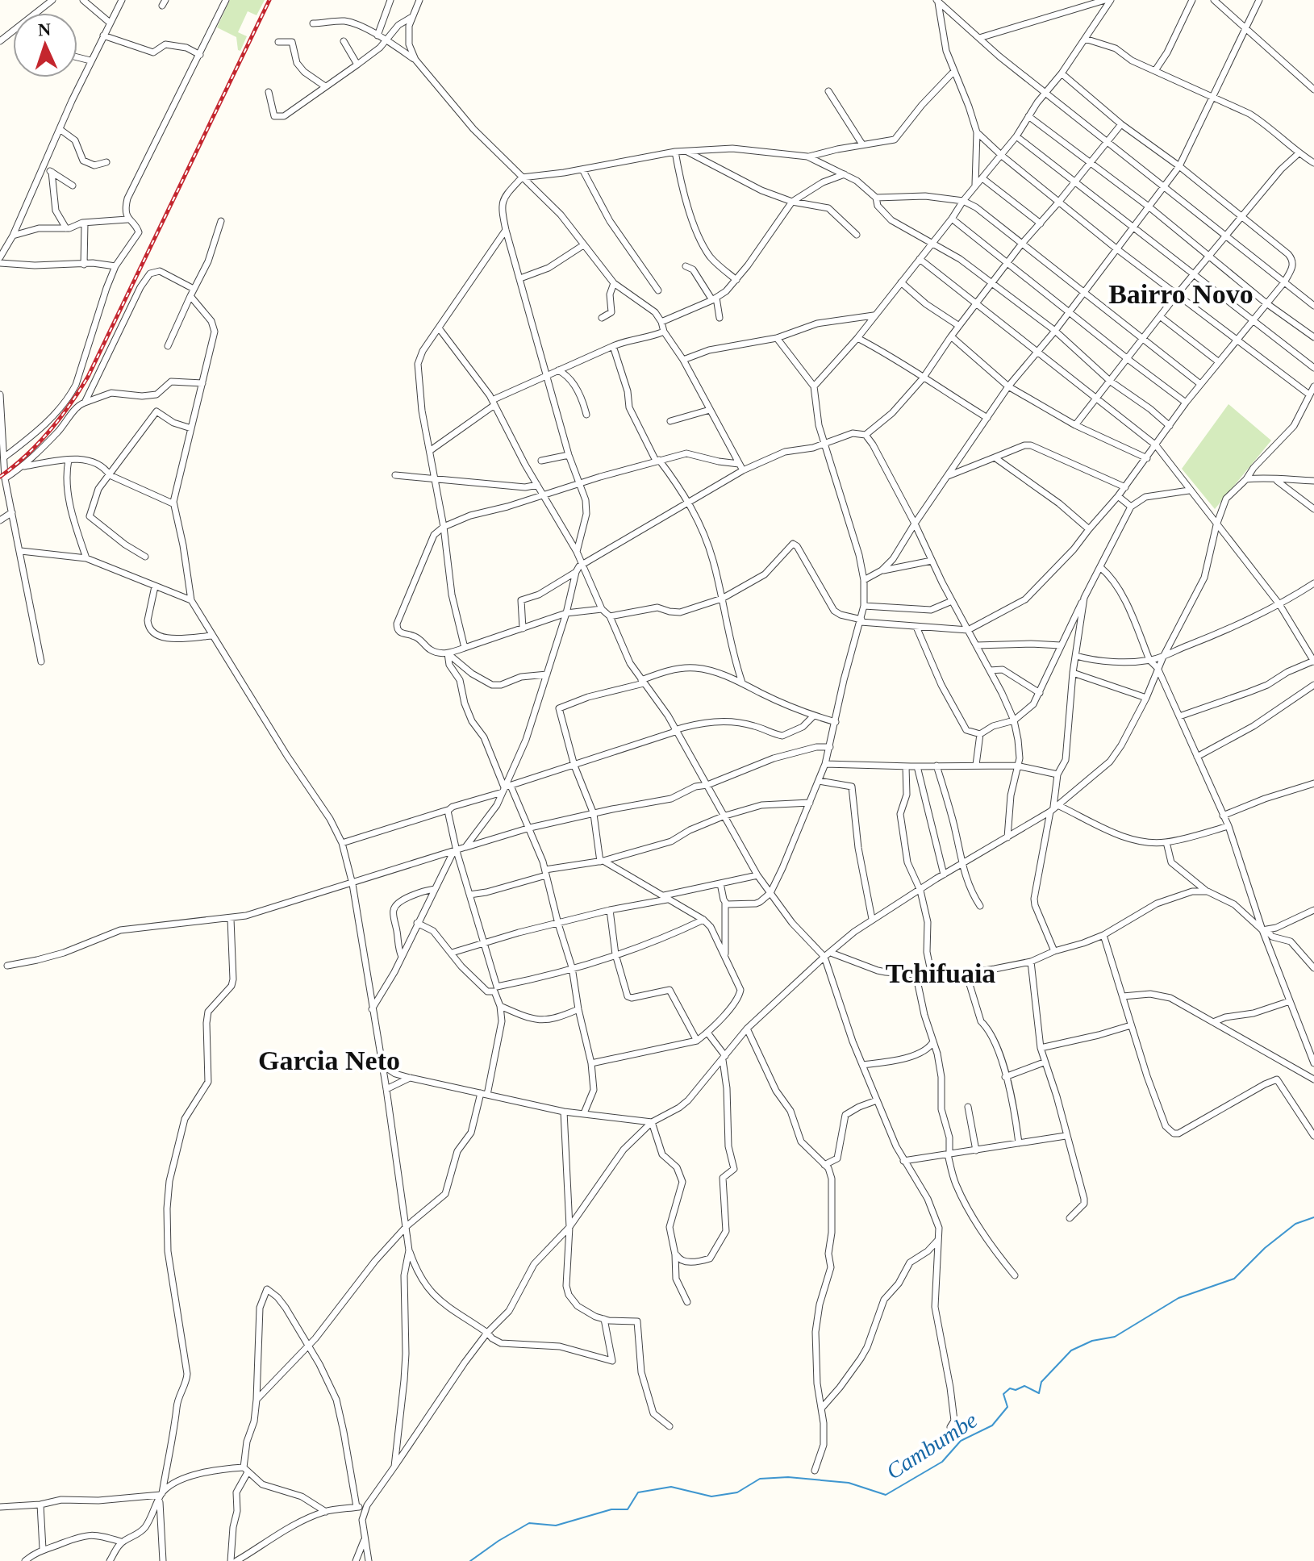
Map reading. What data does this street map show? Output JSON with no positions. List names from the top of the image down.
{
  "districts": ["Bairro Novo", "Tchifuaia", "Garcia Neto"],
  "water": ["Cambumbe"],
  "north": "top"
}
